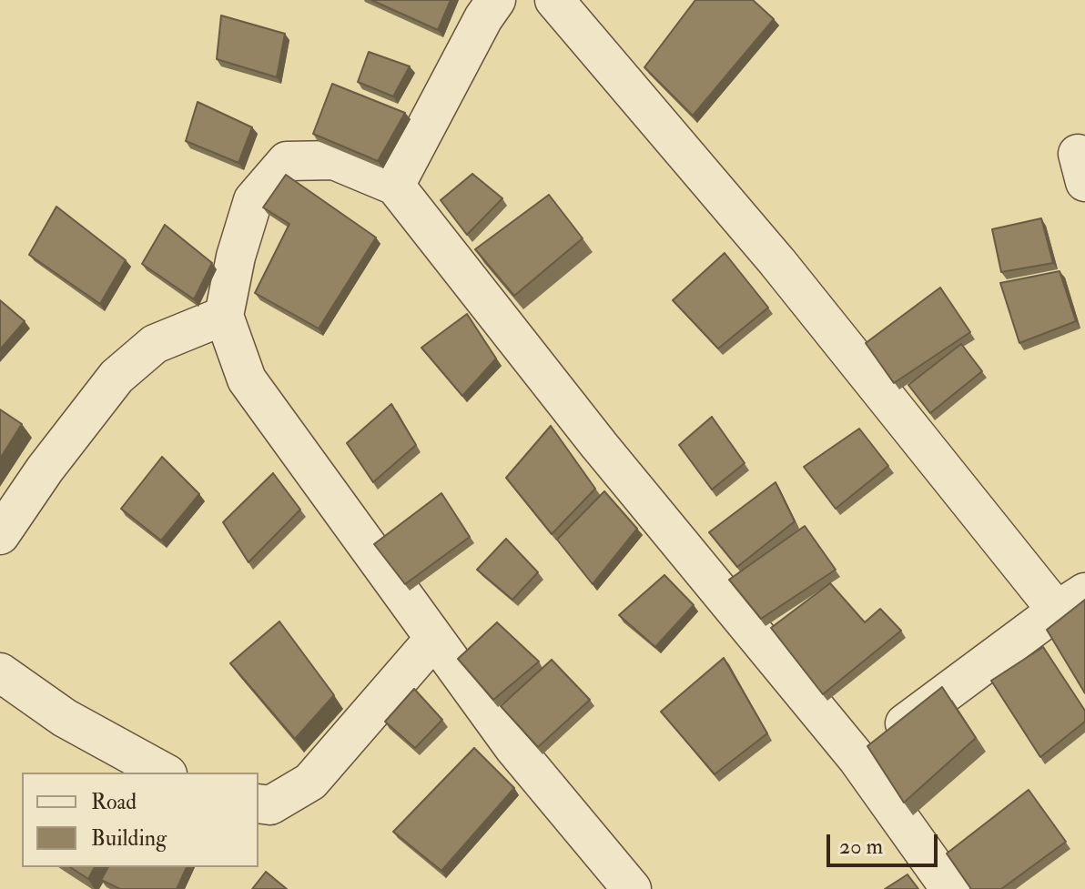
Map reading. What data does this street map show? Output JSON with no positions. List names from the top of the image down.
{
  "legend": ["Road", "Building"],
  "scale_bar": "20 m"
}
